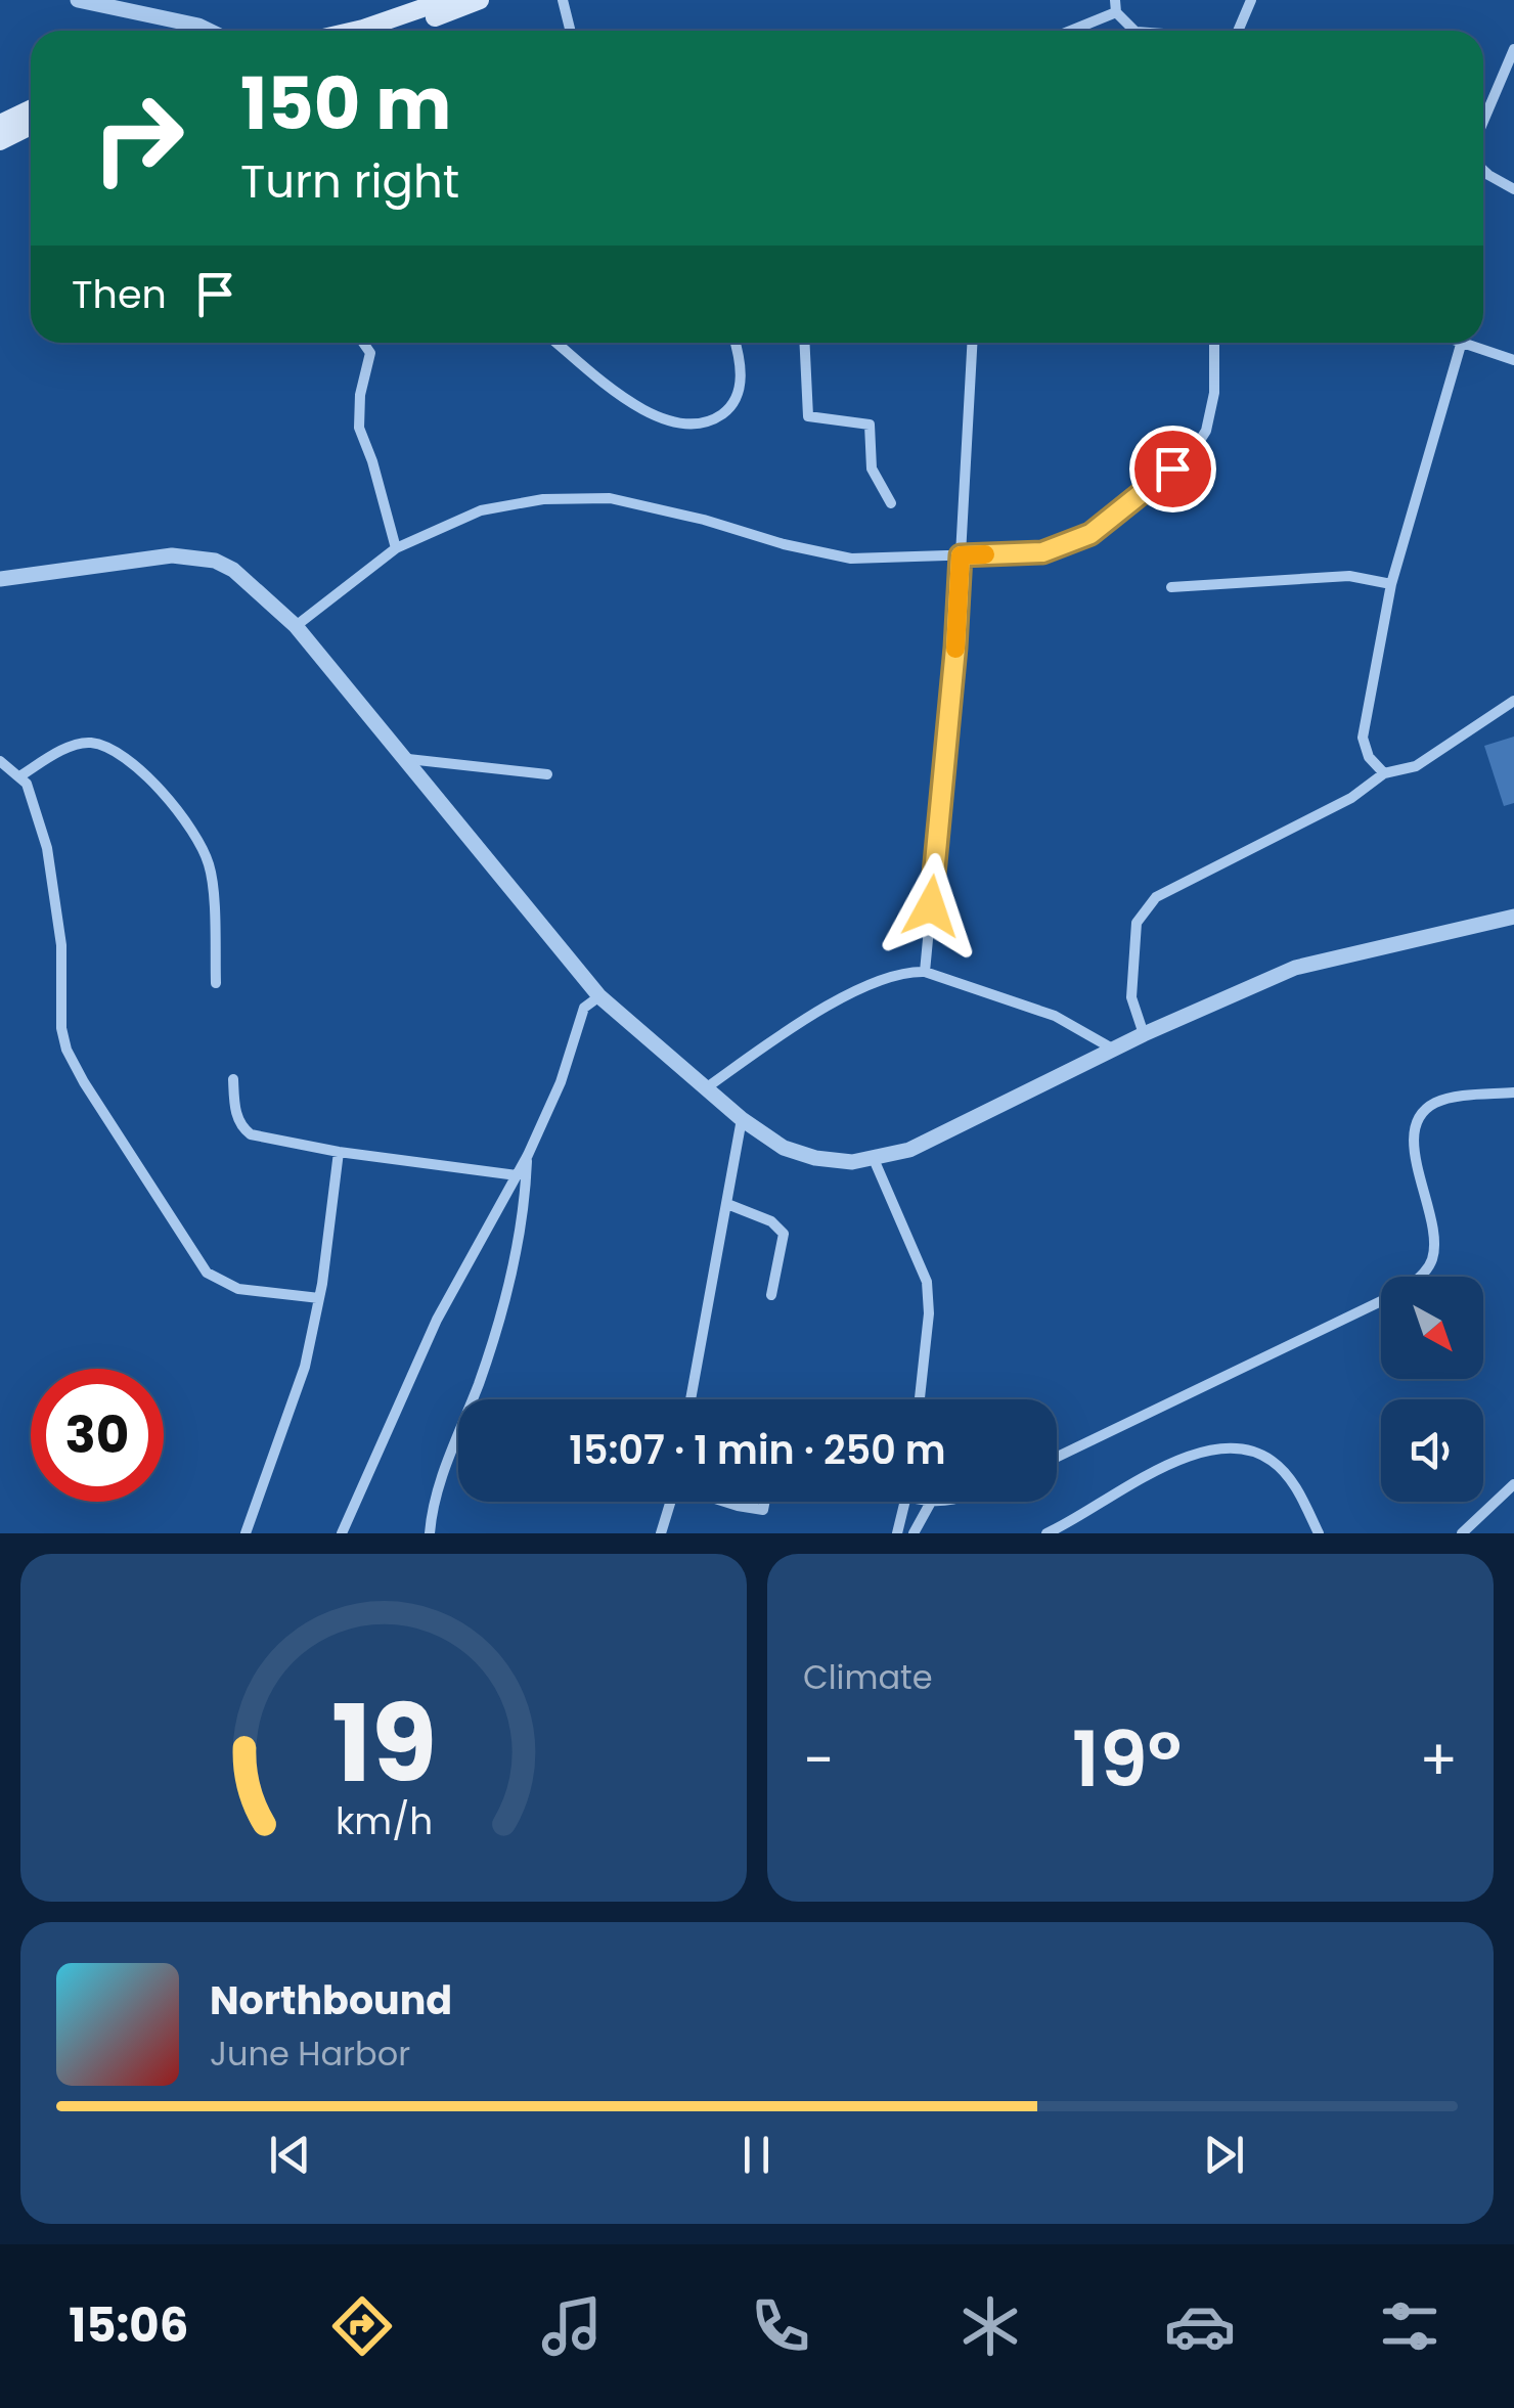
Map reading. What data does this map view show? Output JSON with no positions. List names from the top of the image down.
{
  "north": "bottom right",
  "page": {
    "turn": ["150 m", "Turn right"],
    "then": "Then",
    "limit": "30",
    "trip": "15:07 · 1 min · 250 m",
    "tile": "Climate",
    "heat": ["−", "19°", "+"],
    "song": ["Northbound", "June Harbor"],
    "tabs": "15:06",
    "gauge": ["19", "km/h"]
  }
}
